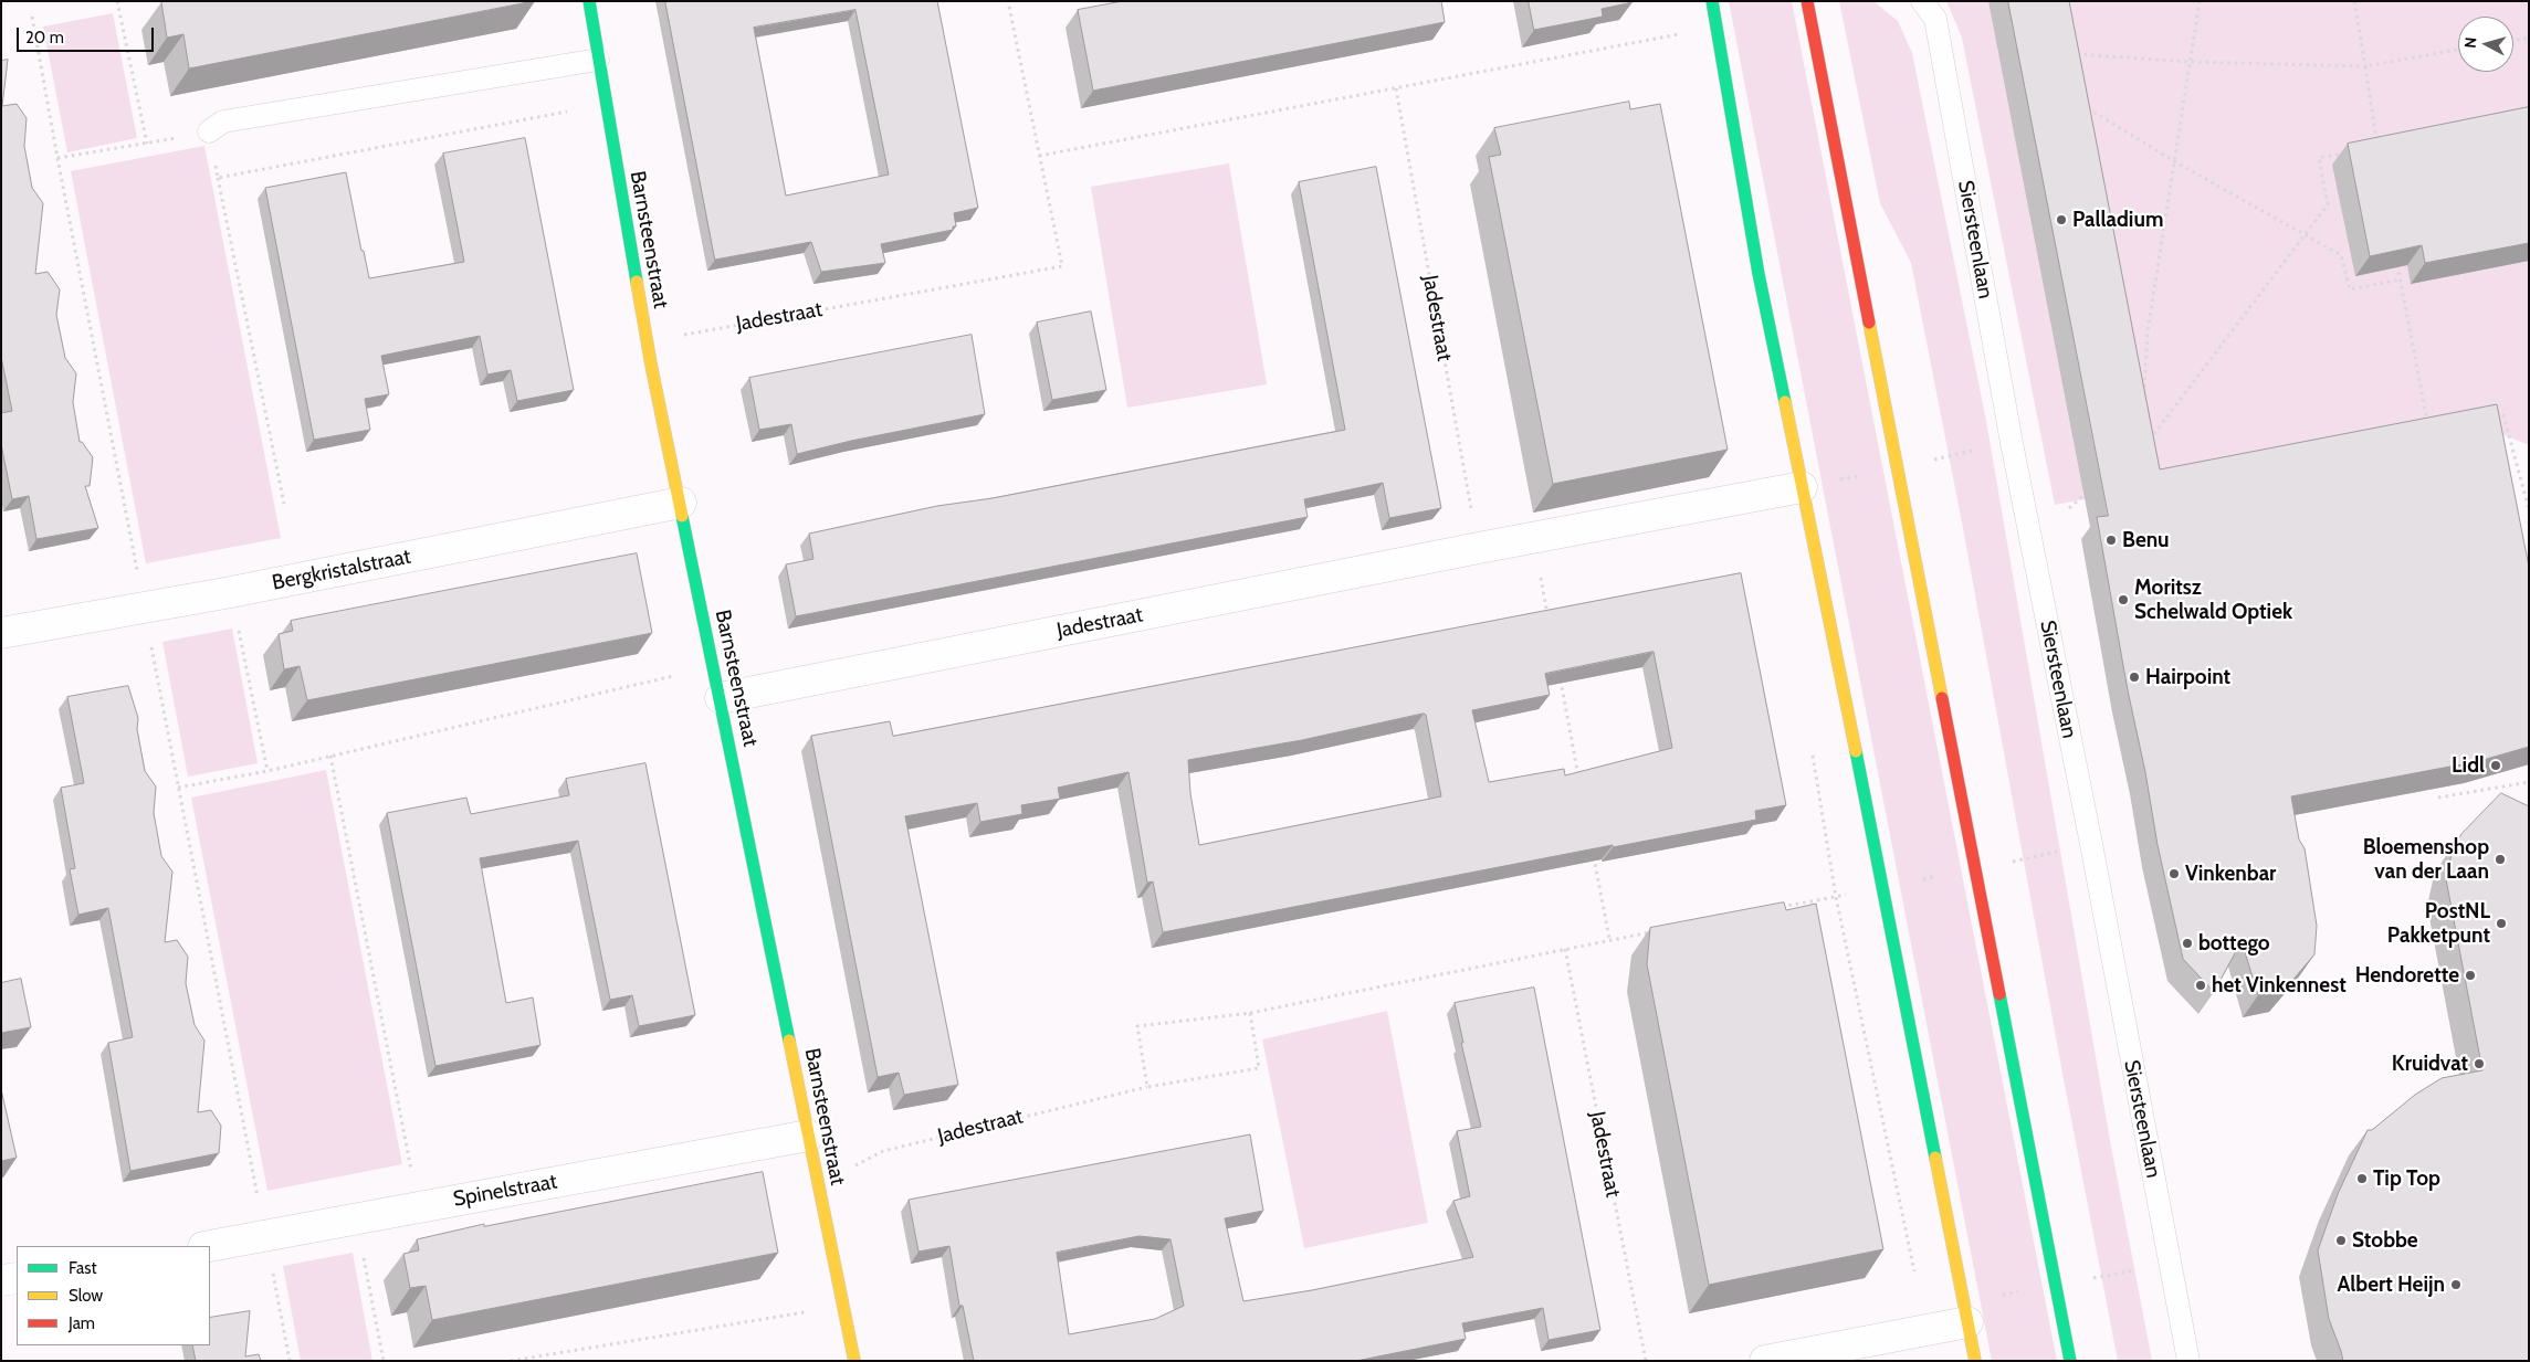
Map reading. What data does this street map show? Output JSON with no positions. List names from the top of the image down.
{
  "streets": {
    "main road": ["Barnsteenstraat"],
    "street": ["Jadestraat", "Bergkristalstraat", "Spinelstraat"],
    "lane": ["Siersteenlaan"]
  },
  "crossings": [
    ["Barnsteenstraat", "Jadestraat"],
    ["Barnsteenstraat", "Bergkristalstraat"],
    ["Barnsteenstraat", "Spinelstraat"]
  ],
  "places": [
    "Palladium",
    "Benu",
    "Moritsz Schelwald Optiek",
    "Hairpoint",
    "Lidl",
    "Bloemenshop van der Laan",
    "Vinkenbar",
    "PostNL Pakketpunt",
    "bottego",
    "Hendorette",
    "het Vinkennest",
    "Kruidvat",
    "Tip Top",
    "Stobbe",
    "Albert Heijn"
  ],
  "legend": ["Fast", "Slow", "Jam"],
  "scale_bar": "20 m",
  "north": "left"
}
